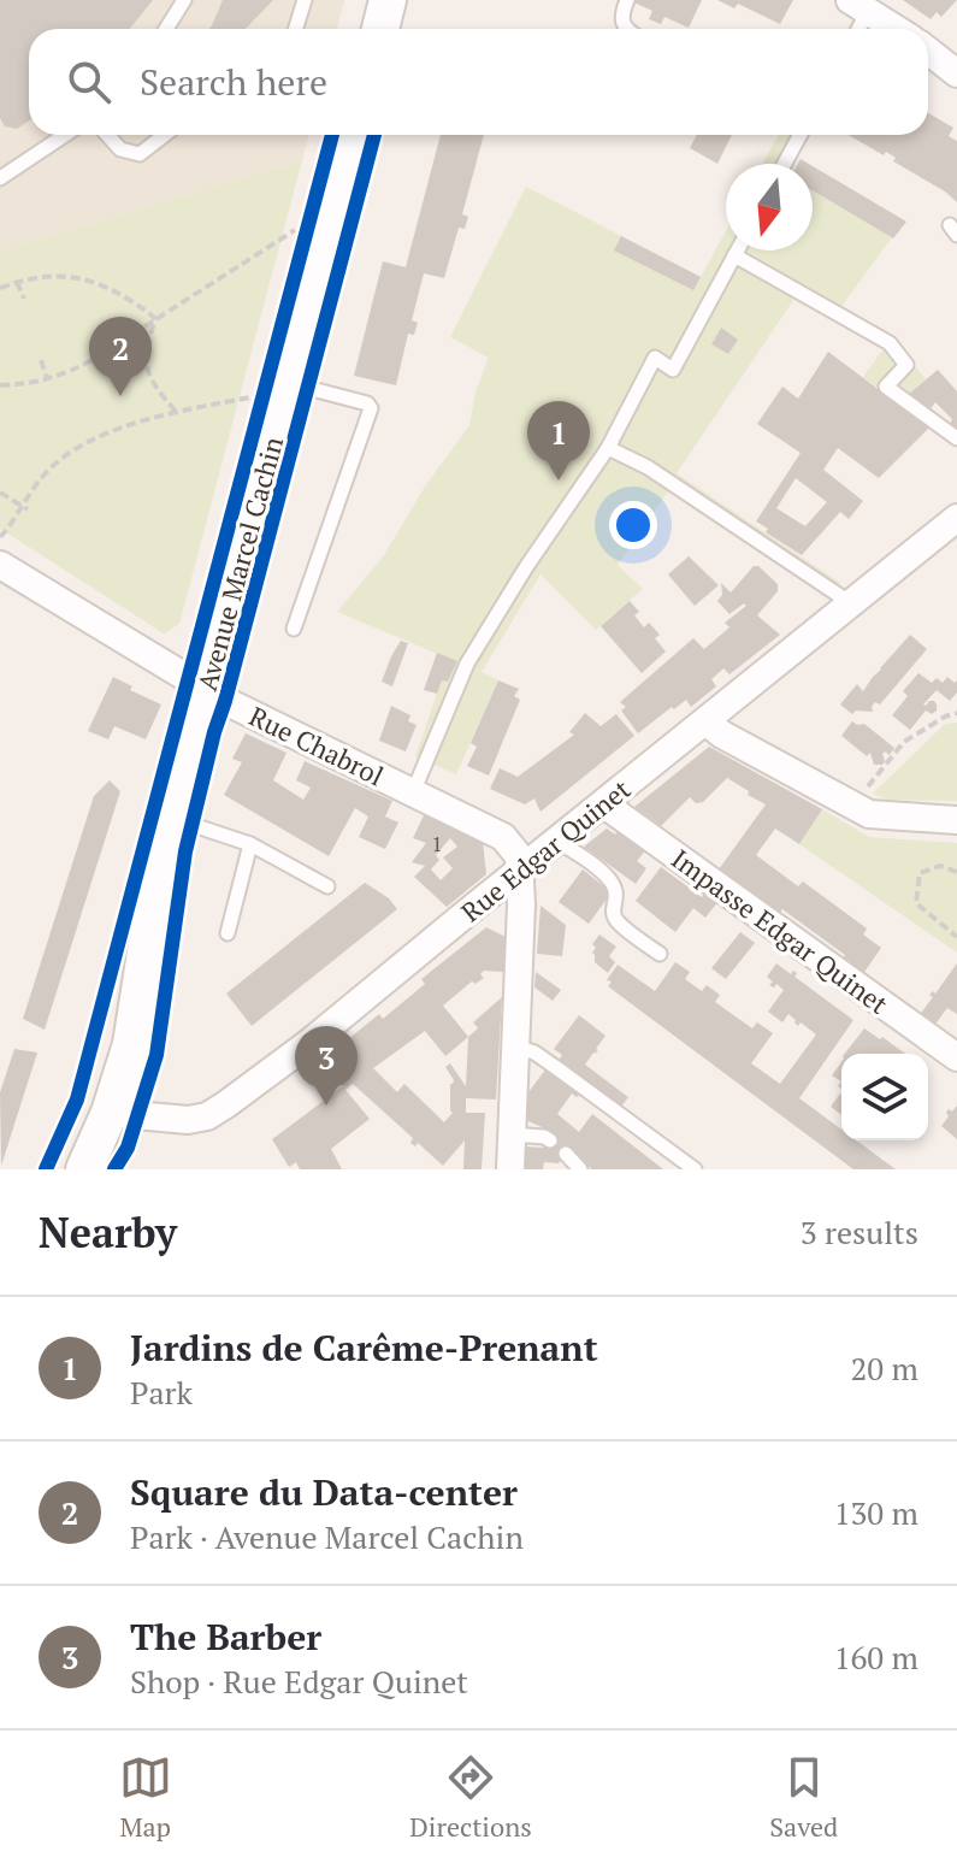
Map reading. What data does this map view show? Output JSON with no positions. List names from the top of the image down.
{
  "streets": {
    "street": [
      "Avenue Marcel Cachin",
      "Rue Chabrol",
      "Rue Edgar Quinet",
      "Impasse Edgar Quinet"
    ]
  },
  "crossings": [
    ["Avenue Marcel Cachin", "Rue Chabrol"],
    ["Avenue Marcel Cachin", "Rue Edgar Quinet"],
    ["Rue Chabrol", "Rue Edgar Quinet"],
    ["Rue Edgar Quinet", "Impasse Edgar Quinet"]
  ],
  "house_numbers": ["1"],
  "north": "bottom",
  "page": {
    "search": "Search here",
    "pins": ["2", "1", "3"],
    "heading": ["Nearby", "3 results"],
    "list": [
      {
        "mark": "1",
        "name": "Jardins de Carême-Prenant",
        "note": "Park",
        "value": "20 m"
      },
      {
        "mark": "2",
        "name": "Square du Data-center",
        "note": "Park · Avenue Marcel Cachin",
        "value": "130 m"
      },
      {
        "mark": "3",
        "name": "The Barber",
        "note": "Shop · Rue Edgar Quinet",
        "value": "160 m"
      }
    ],
    "nav": ["Map", "Directions", "Saved"]
  }
}
